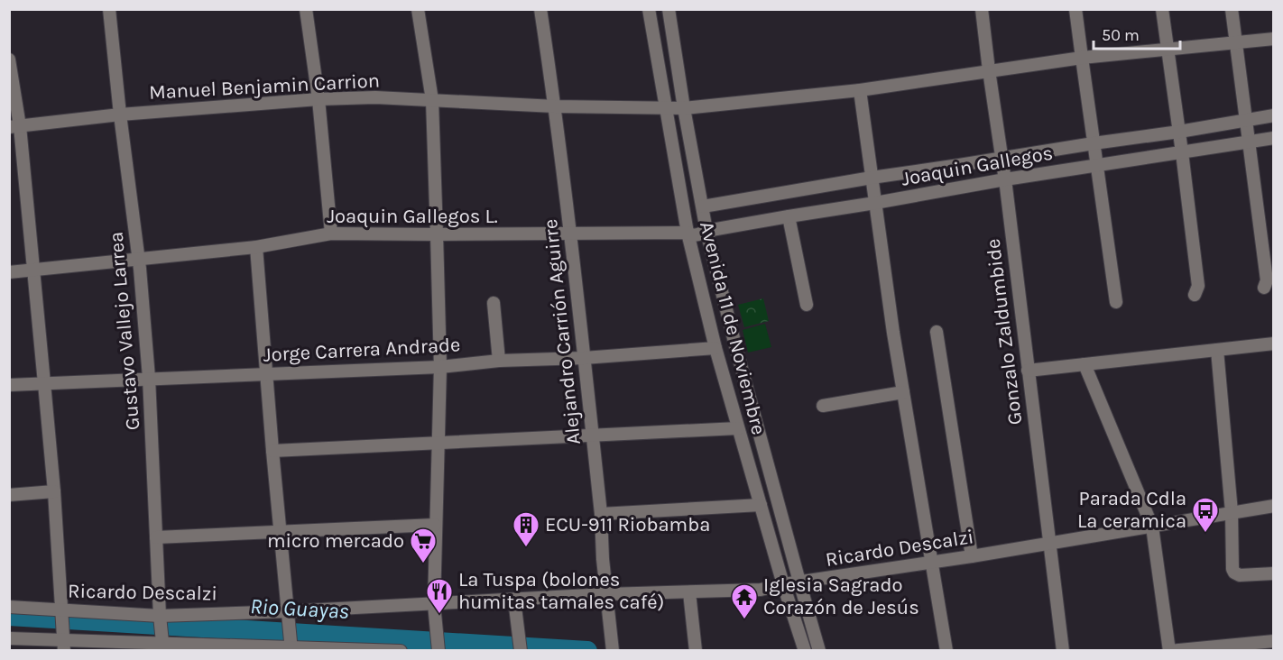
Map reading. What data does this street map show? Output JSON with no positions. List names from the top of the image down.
{
  "streets": {
    "street": [
      "Manuel Benjamin Carrion",
      "Joaquin Gallegos",
      "Joaquin Gallegos L.",
      "Avenida 11 de Noviembre",
      "Gustavo Vallejo Larrea",
      "Alejandro Carrión Aguirre",
      "Gonzalo Zaldumbide",
      "Jorge Carrera Andrade",
      "Ricardo Descalzi"
    ]
  },
  "crossings": [
    ["Manuel Benjamin Carrion", "Avenida 11 de Noviembre"],
    ["Manuel Benjamin Carrion", "Gustavo Vallejo Larrea"],
    ["Manuel Benjamin Carrion", "Alejandro Carrión Aguirre"],
    ["Manuel Benjamin Carrion", "Gonzalo Zaldumbide"],
    ["Joaquin Gallegos", "Joaquin Gallegos L."],
    ["Joaquin Gallegos", "Avenida 11 de Noviembre"],
    ["Joaquin Gallegos", "Gonzalo Zaldumbide"],
    ["Joaquin Gallegos L.", "Avenida 11 de Noviembre"],
    ["Joaquin Gallegos L.", "Gustavo Vallejo Larrea"],
    ["Joaquin Gallegos L.", "Alejandro Carrión Aguirre"],
    ["Avenida 11 de Noviembre", "Jorge Carrera Andrade"],
    ["Avenida 11 de Noviembre", "Ricardo Descalzi"],
    ["Gustavo Vallejo Larrea", "Jorge Carrera Andrade"],
    ["Gustavo Vallejo Larrea", "Ricardo Descalzi"],
    ["Alejandro Carrión Aguirre", "Jorge Carrera Andrade"],
    ["Alejandro Carrión Aguirre", "Ricardo Descalzi"],
    ["Gonzalo Zaldumbide", "Ricardo Descalzi"]
  ],
  "water": ["Rio Guayas"],
  "places": {
    "bus stop": ["Parada Cdla La ceramica"],
    "building": ["ECU-911 Riobamba"],
    "supermarket": ["micro mercado"],
    "restaurant": ["La Tuspa (bolones humitas tamales café)"],
    "temple": ["Iglesia Sagrado Corazón de Jesús"]
  },
  "scale_bar": "50 m"
}
